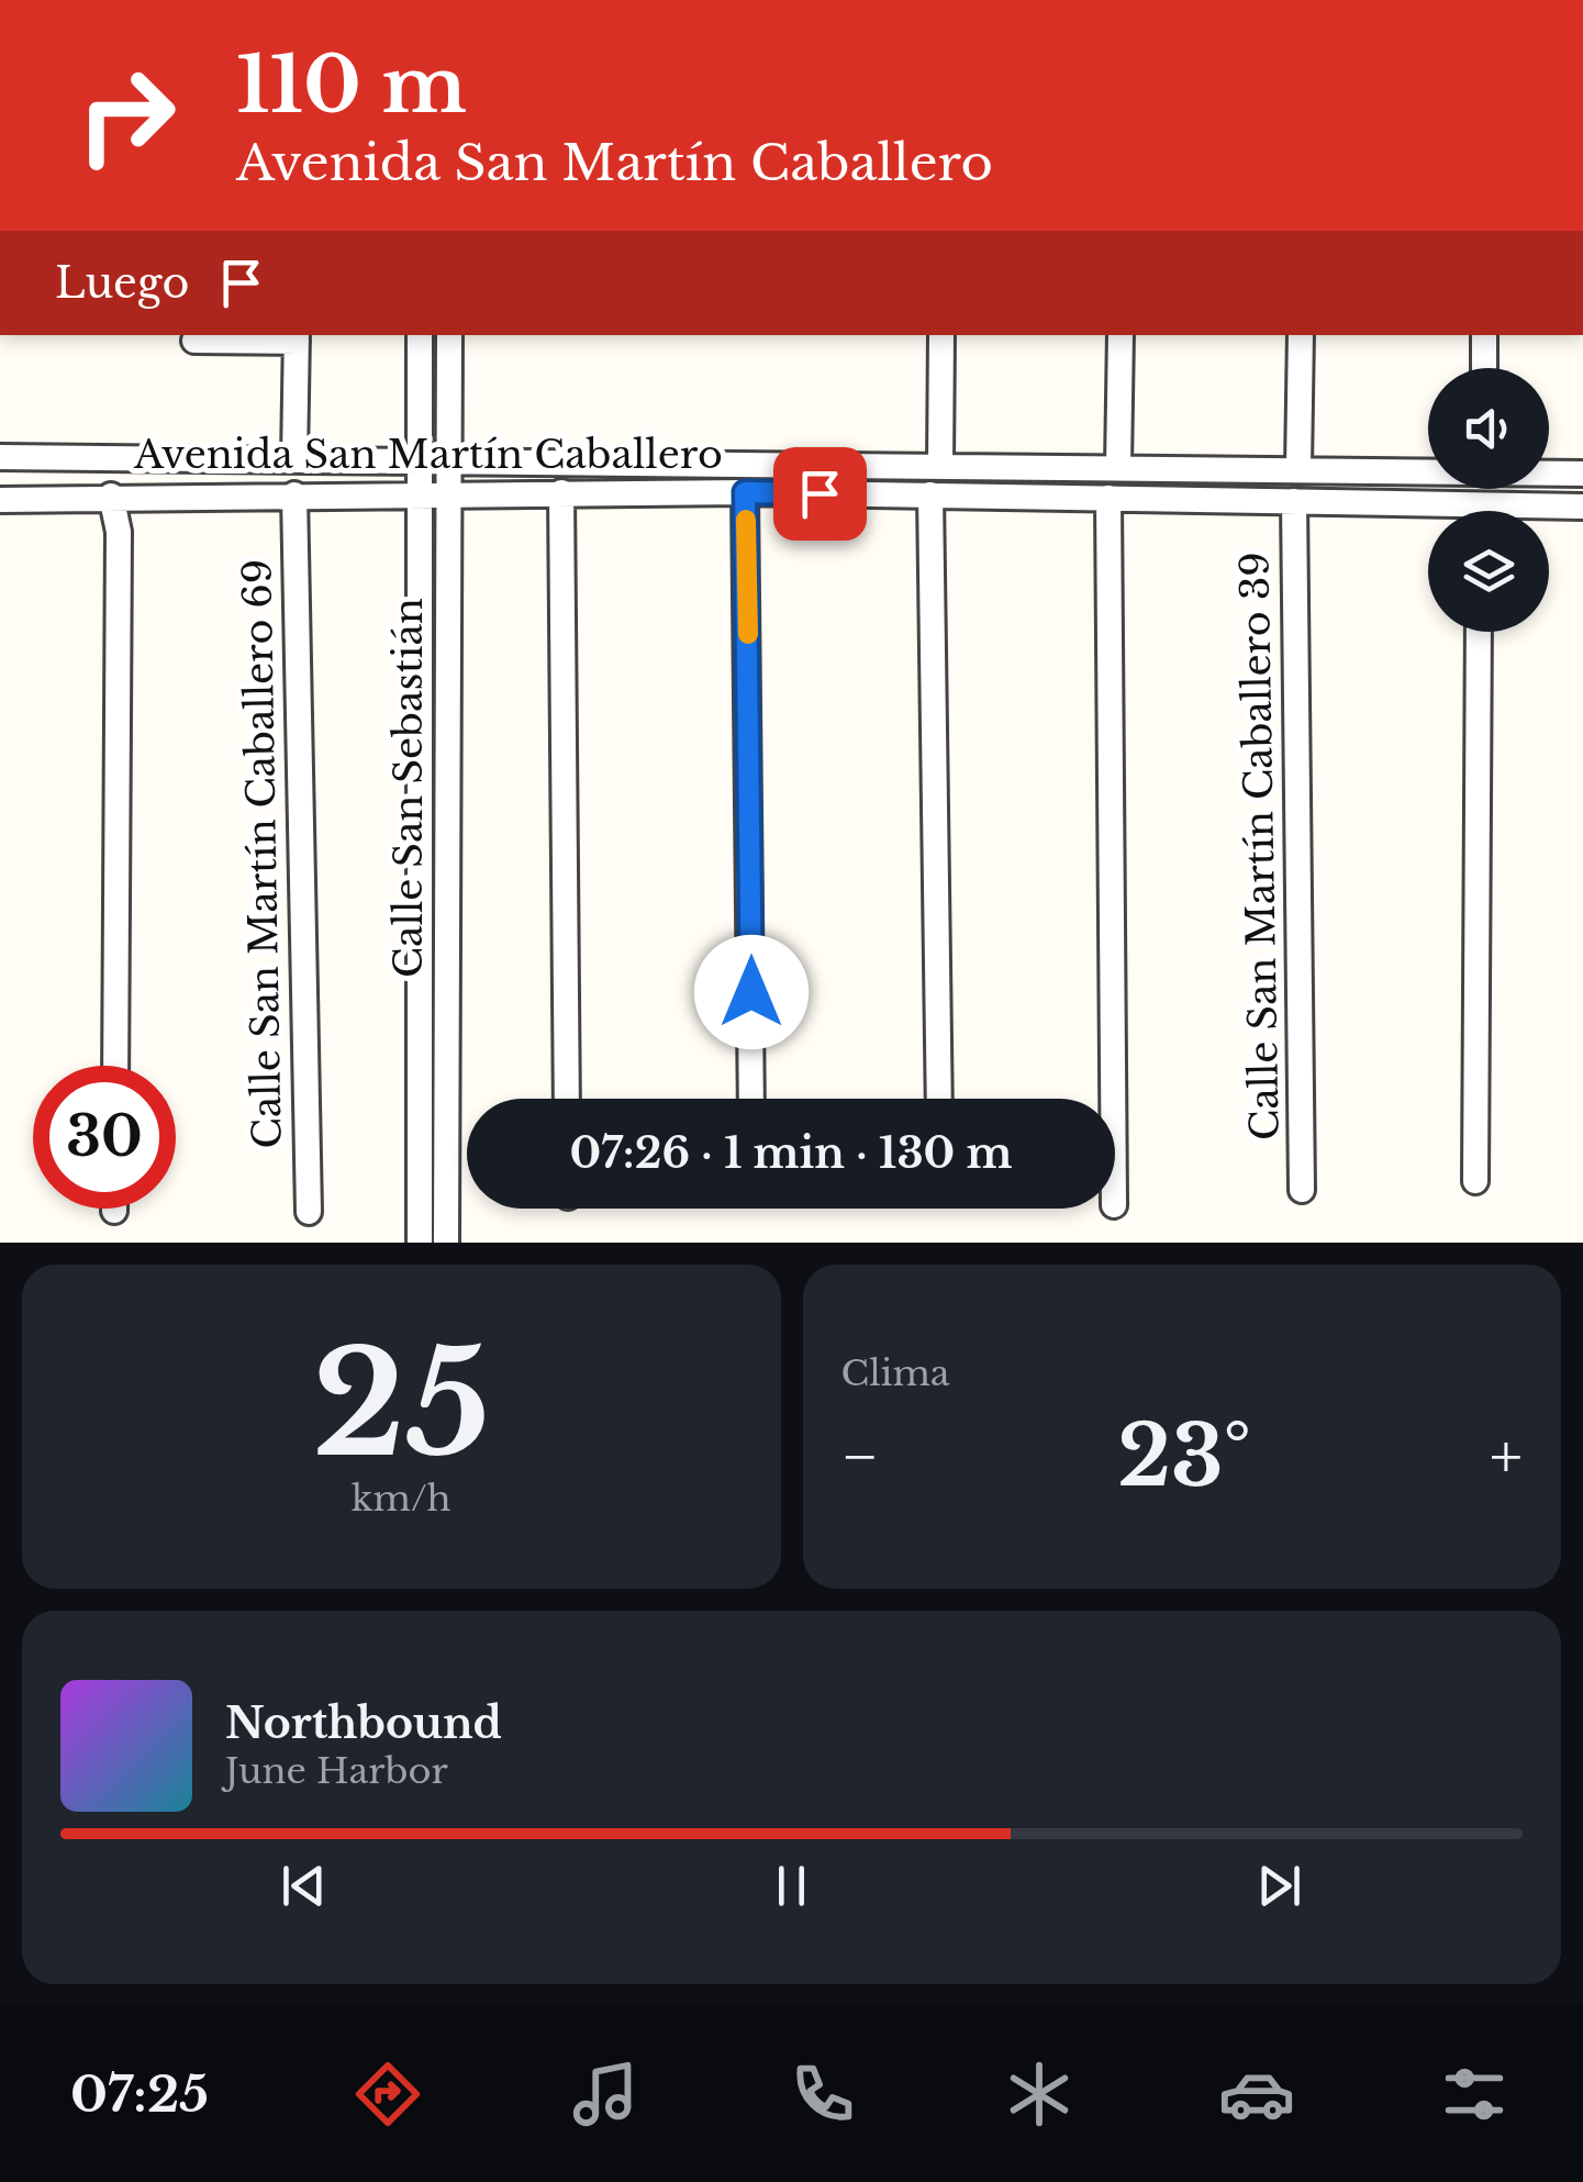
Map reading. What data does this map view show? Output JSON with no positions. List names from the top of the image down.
{
  "streets": {
    "street": [
      "Avenida San Martín Caballero",
      "Calle San Sebastián",
      "Calle San Martín Caballero 39",
      "Calle San Martín Caballero 69"
    ]
  },
  "crossings": [
    ["Avenida San Martín Caballero", "Calle San Sebastián"],
    ["Avenida San Martín Caballero", "Calle San Martín Caballero 39"],
    ["Avenida San Martín Caballero", "Calle San Martín Caballero 69"]
  ],
  "page": {
    "turn": ["110 m", "Avenida San Martín Caballero"],
    "then": "Luego",
    "limit": "30",
    "trip": "07:26 · 1 min · 130 m",
    "tile": [
      ["25", "km/h"],
      "Clima"
    ],
    "heat": ["−", "23°", "+"],
    "song": ["Northbound", "June Harbor"],
    "tabs": "07:25"
  }
}
